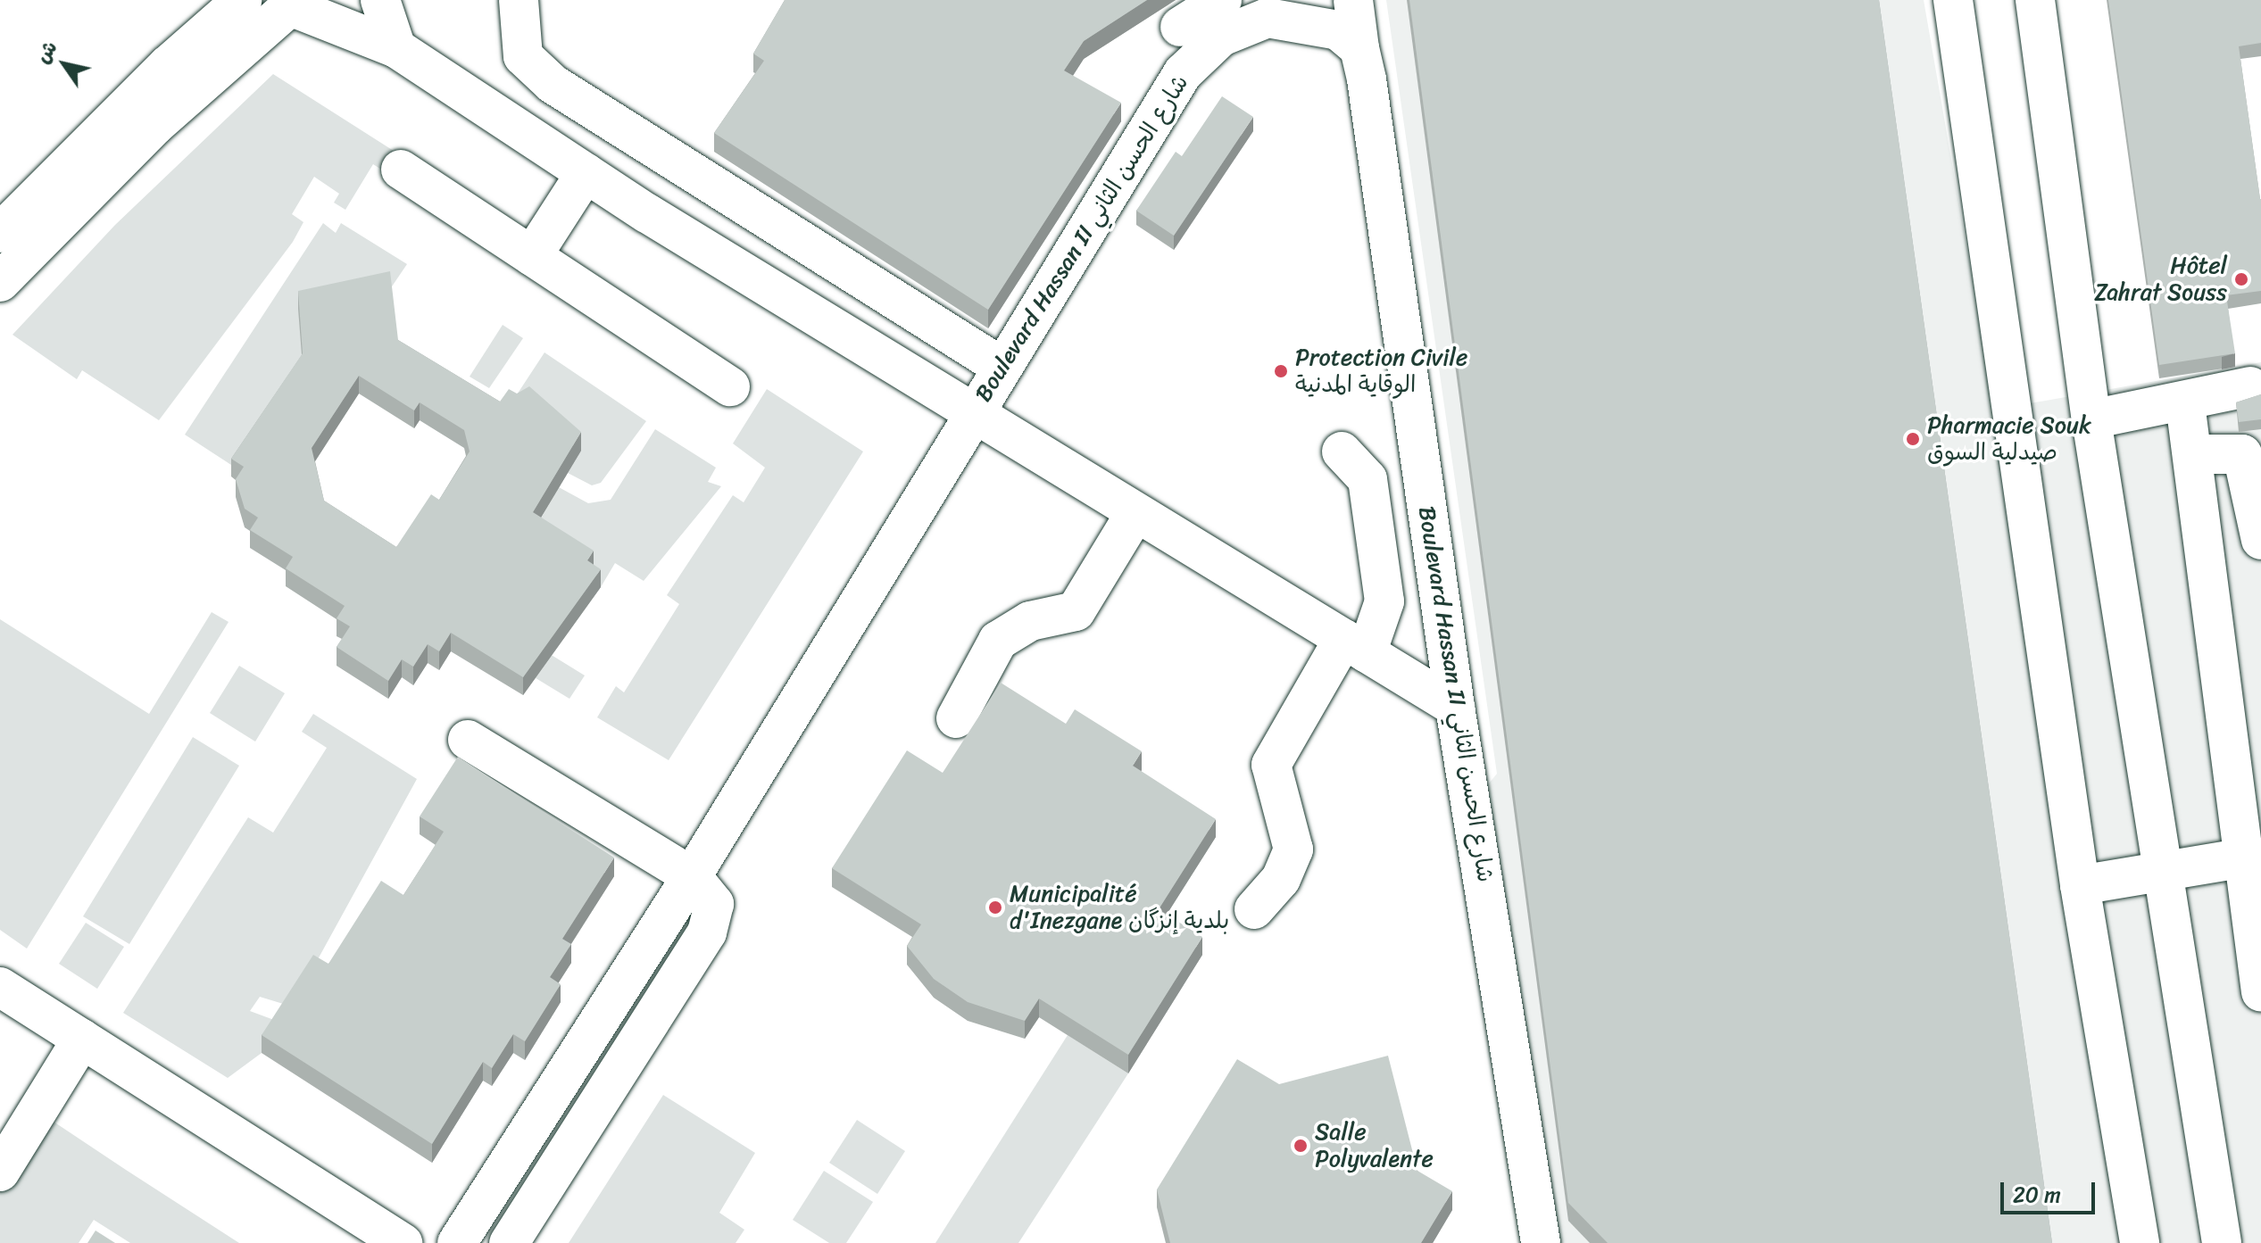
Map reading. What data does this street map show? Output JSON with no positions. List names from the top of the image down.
{
  "streets": {
    "street": ["Boulevard Hassan II شارع الحسن الثاني"]
  },
  "places": [
    "Hôtel Zahrat Souss",
    "Protection Civile الوقاية المدنية",
    "Pharmacie Souk صيدلية السوق",
    "Municipalité d'Inezgane بلدية إنزگان",
    "Salle Polyvalente"
  ],
  "scale_bar": "20 m",
  "north": "top left"
}
